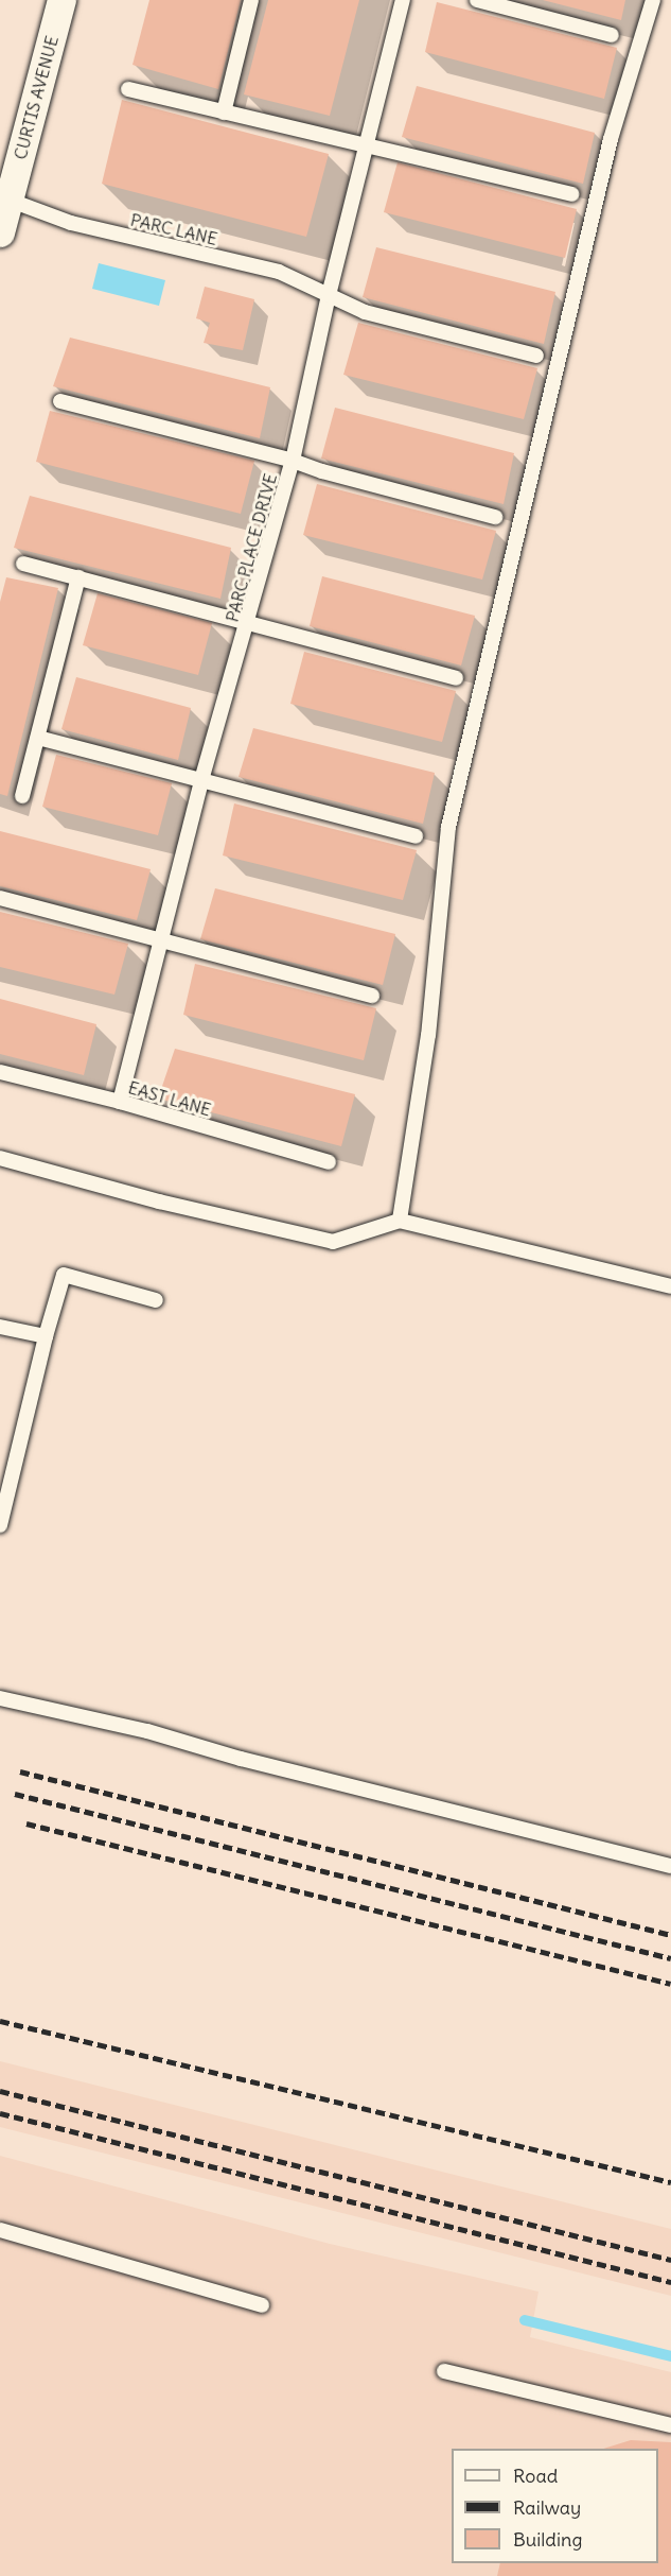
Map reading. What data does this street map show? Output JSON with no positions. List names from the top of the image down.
{
  "streets": {
    "street": ["CURTIS AVENUE"],
    "lane": ["PARC LANE", "PARC PLACE DRIVE", "EAST LANE"]
  },
  "crossings": [
    ["CURTIS AVENUE", "PARC LANE"],
    ["PARC LANE", "PARC PLACE DRIVE"],
    ["PARC PLACE DRIVE", "EAST LANE"]
  ],
  "legend": ["Road", "Railway", "Building"]
}
